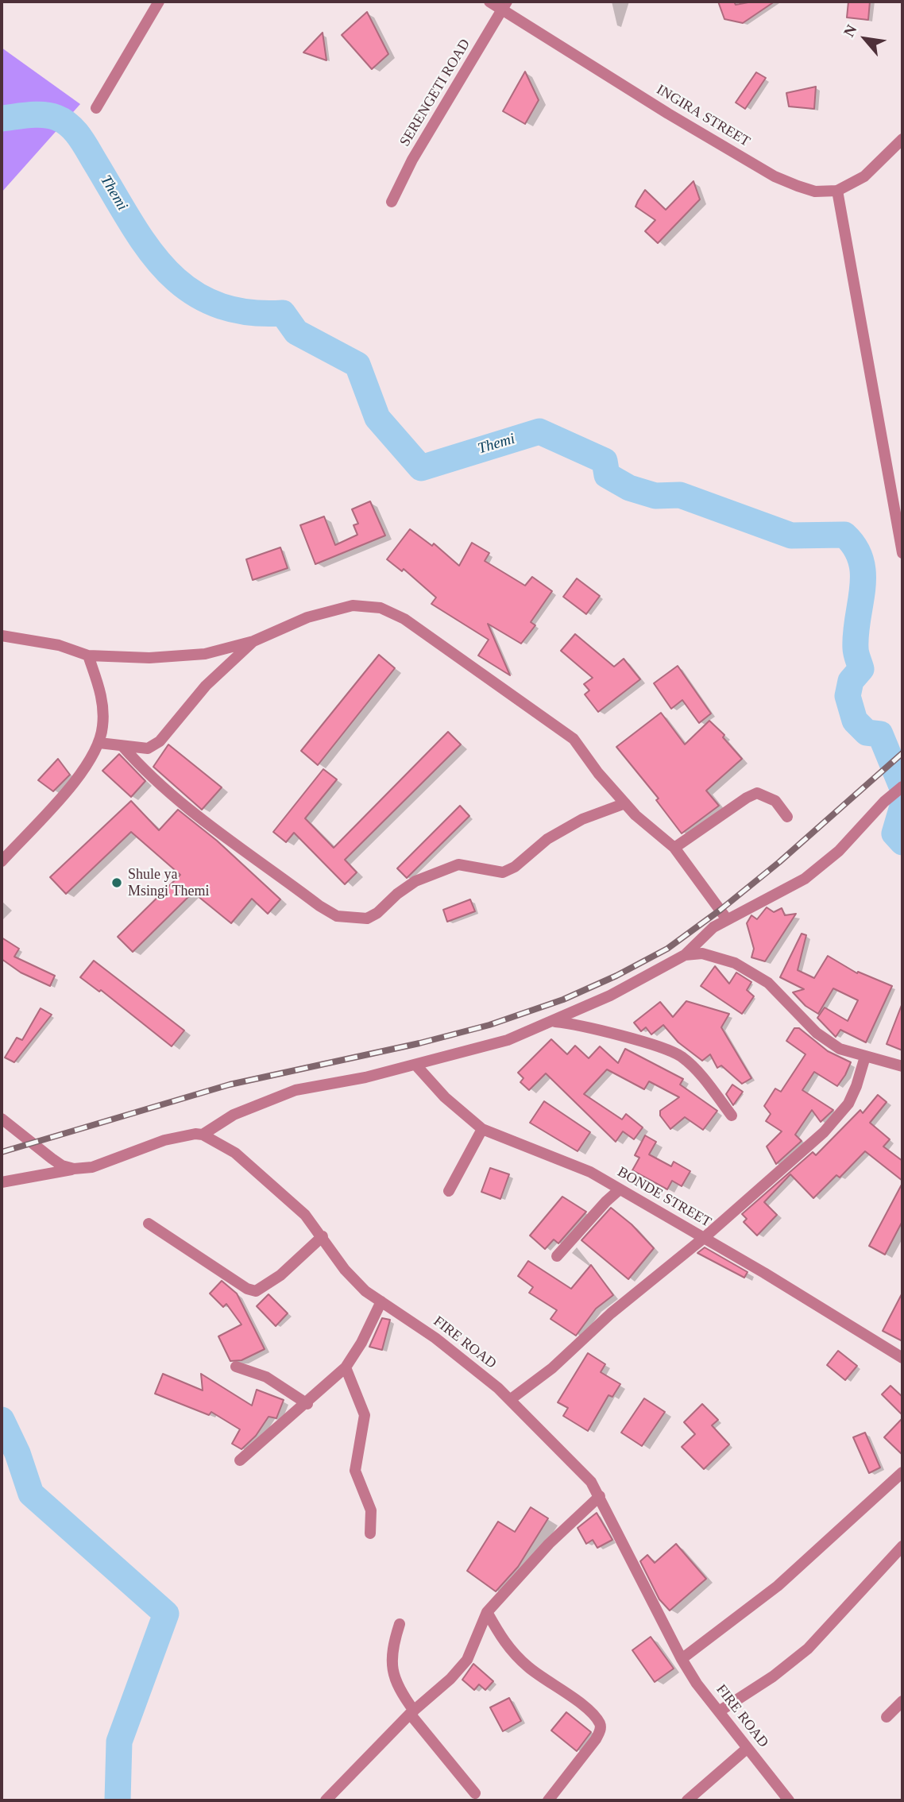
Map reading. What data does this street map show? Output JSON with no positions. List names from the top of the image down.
{
  "streets": {
    "street": [
      "SERENGETI ROAD",
      "INGIRA STREET",
      "BONDE STREET",
      "FIRE ROAD"
    ]
  },
  "crossings": [
    ["SERENGETI ROAD", "INGIRA STREET"]
  ],
  "water": ["Themi"],
  "places": ["Shule ya Msingi Themi"],
  "north": "top left"
}
